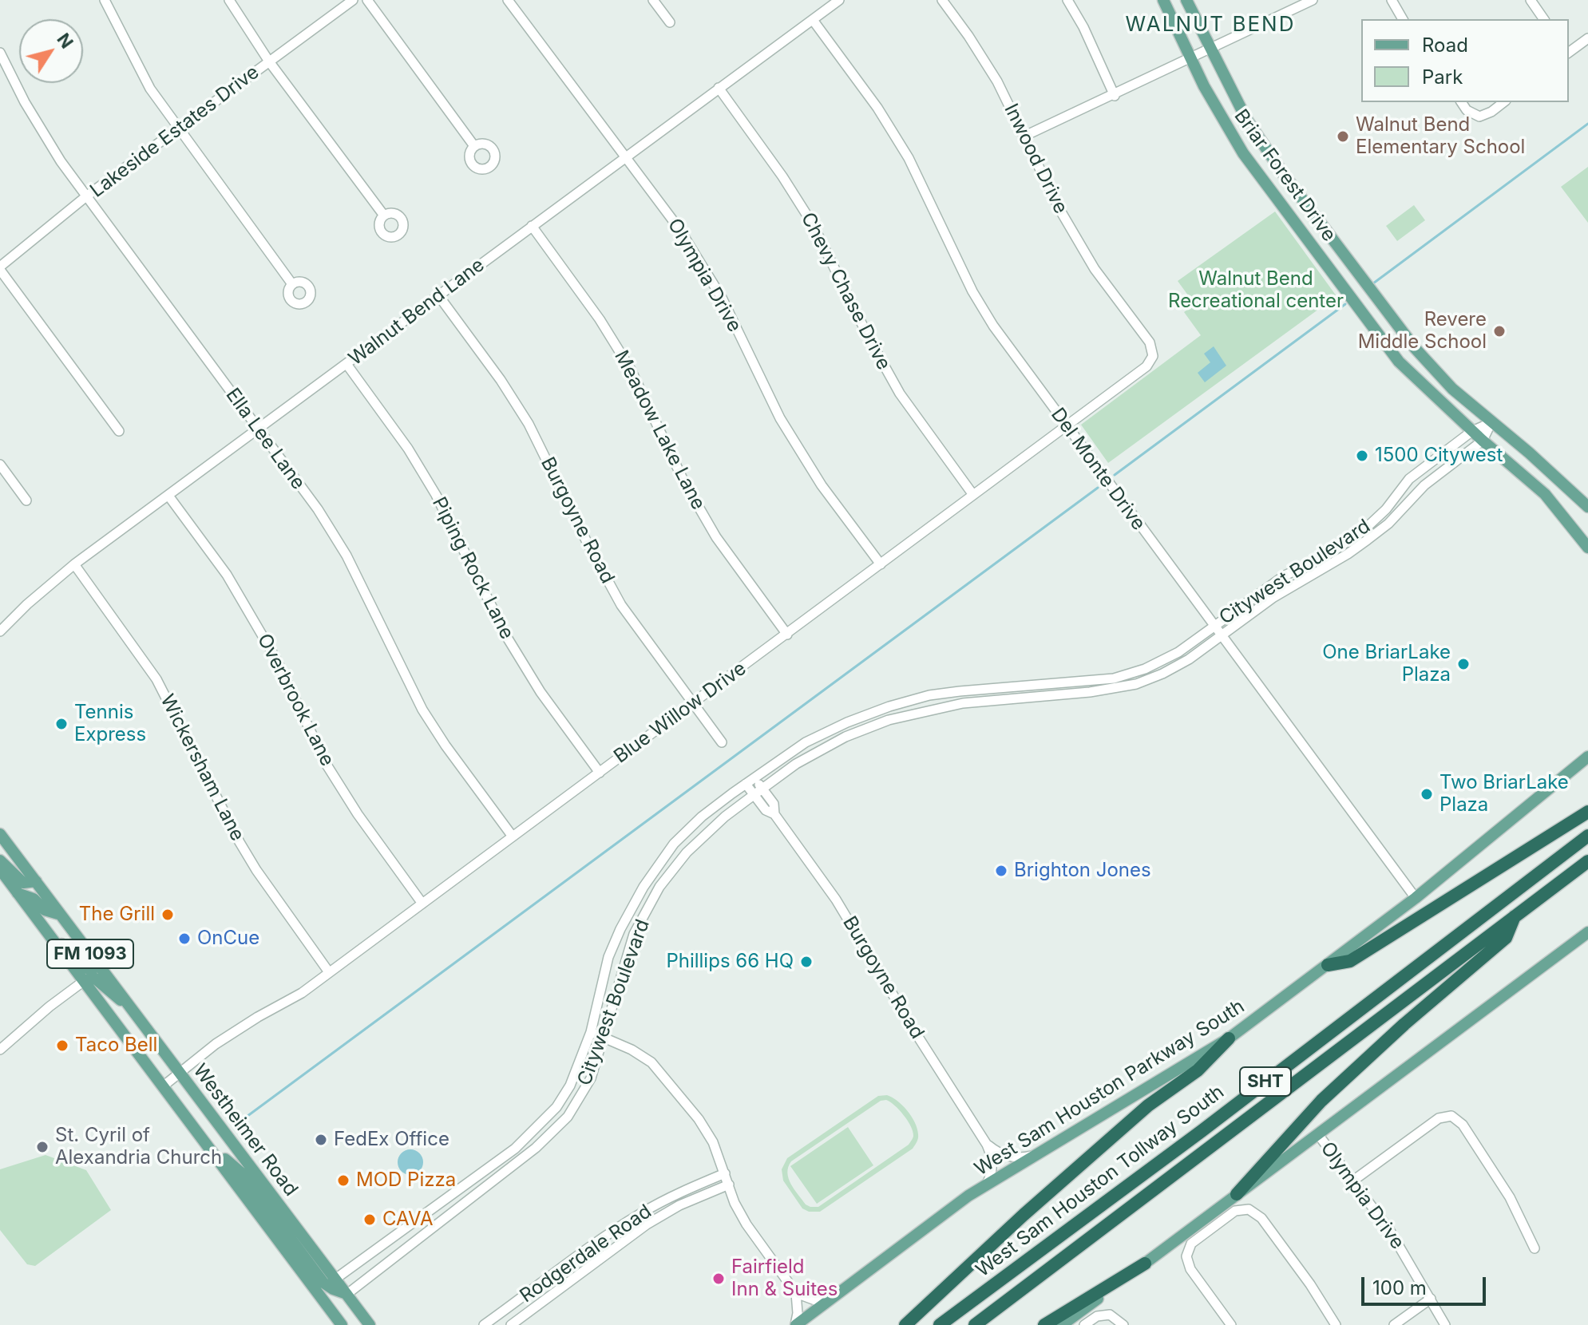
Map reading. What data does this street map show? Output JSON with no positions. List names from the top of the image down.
{
  "streets": {
    "highway": ["SHT", "West Sam Houston Tollway South"],
    "main road": [
      "Briar Forest Drive",
      "FM 1093",
      "West Sam Houston Parkway South",
      "Westheimer Road"
    ],
    "street": [
      "Lakeside Estates Drive",
      "Inwood Drive",
      "Olympia Drive",
      "Chevy Chase Drive",
      "Walnut Bend Lane",
      "Meadow Lake Lane",
      "Ella Lee Lane",
      "Del Monte Drive",
      "Burgoyne Road",
      "Piping Rock Lane",
      "Citywest Boulevard",
      "Overbrook Lane",
      "Blue Willow Drive",
      "Wickersham Lane",
      "Rodgerdale Road"
    ]
  },
  "crossings": [
    ["Lakeside Estates Drive", "Ella Lee Lane"],
    ["Inwood Drive", "Blue Willow Drive"],
    ["Briar Forest Drive", "Citywest Boulevard"],
    ["Olympia Drive", "Walnut Bend Lane"],
    ["Olympia Drive", "Blue Willow Drive"],
    ["Chevy Chase Drive", "Walnut Bend Lane"],
    ["Chevy Chase Drive", "Blue Willow Drive"],
    ["Walnut Bend Lane", "Meadow Lake Lane"],
    ["Walnut Bend Lane", "Ella Lee Lane"],
    ["Walnut Bend Lane", "Del Monte Drive"],
    ["Walnut Bend Lane", "Burgoyne Road"],
    ["Walnut Bend Lane", "Piping Rock Lane"],
    ["Walnut Bend Lane", "Overbrook Lane"],
    ["Walnut Bend Lane", "Wickersham Lane"],
    ["Meadow Lake Lane", "Blue Willow Drive"],
    ["Ella Lee Lane", "Blue Willow Drive"],
    ["Del Monte Drive", "Citywest Boulevard"],
    ["Del Monte Drive", "Blue Willow Drive"],
    ["Del Monte Drive", "West Sam Houston Parkway South"],
    ["Burgoyne Road", "Citywest Boulevard"],
    ["Burgoyne Road", "Blue Willow Drive"],
    ["Burgoyne Road", "West Sam Houston Parkway South"],
    ["Piping Rock Lane", "Blue Willow Drive"],
    ["Citywest Boulevard", "Westheimer Road"],
    ["Overbrook Lane", "Blue Willow Drive"],
    ["Blue Willow Drive", "Wickersham Lane"],
    ["Blue Willow Drive", "Westheimer Road"]
  ],
  "districts": ["WALNUT BEND"],
  "parks": ["Walnut Bend Recreational center"],
  "places": [
    "Walnut Bend Elementary School",
    "Revere Middle School",
    "1500 Citywest",
    "One BriarLake Plaza",
    "Tennis Express",
    "Two BriarLake Plaza",
    "Brighton Jones",
    "The Grill",
    "OnCue",
    "Phillips 66 HQ",
    "Taco Bell",
    "FedEx Office",
    "St. Cyril of Alexandria Church",
    "MOD Pizza",
    "CAVA",
    "Fairfield Inn & Suites"
  ],
  "legend": ["Road", "Park"],
  "scale_bar": "100 m",
  "north": "top right"
}
